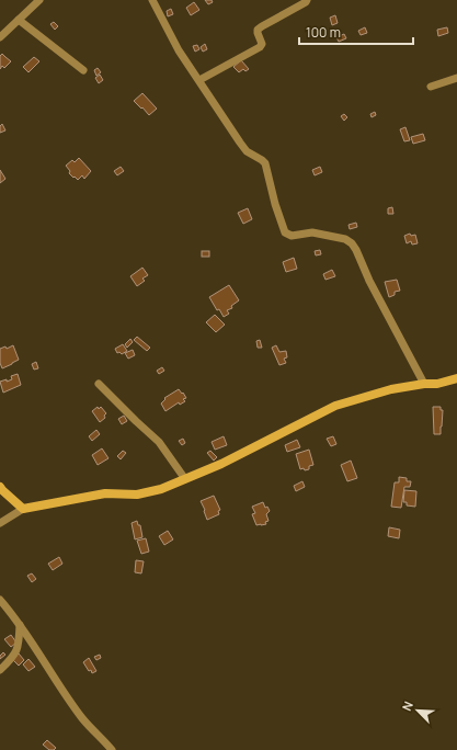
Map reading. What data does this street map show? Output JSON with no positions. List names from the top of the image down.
{
  "scale_bar": "100 m",
  "north": "top left"
}
